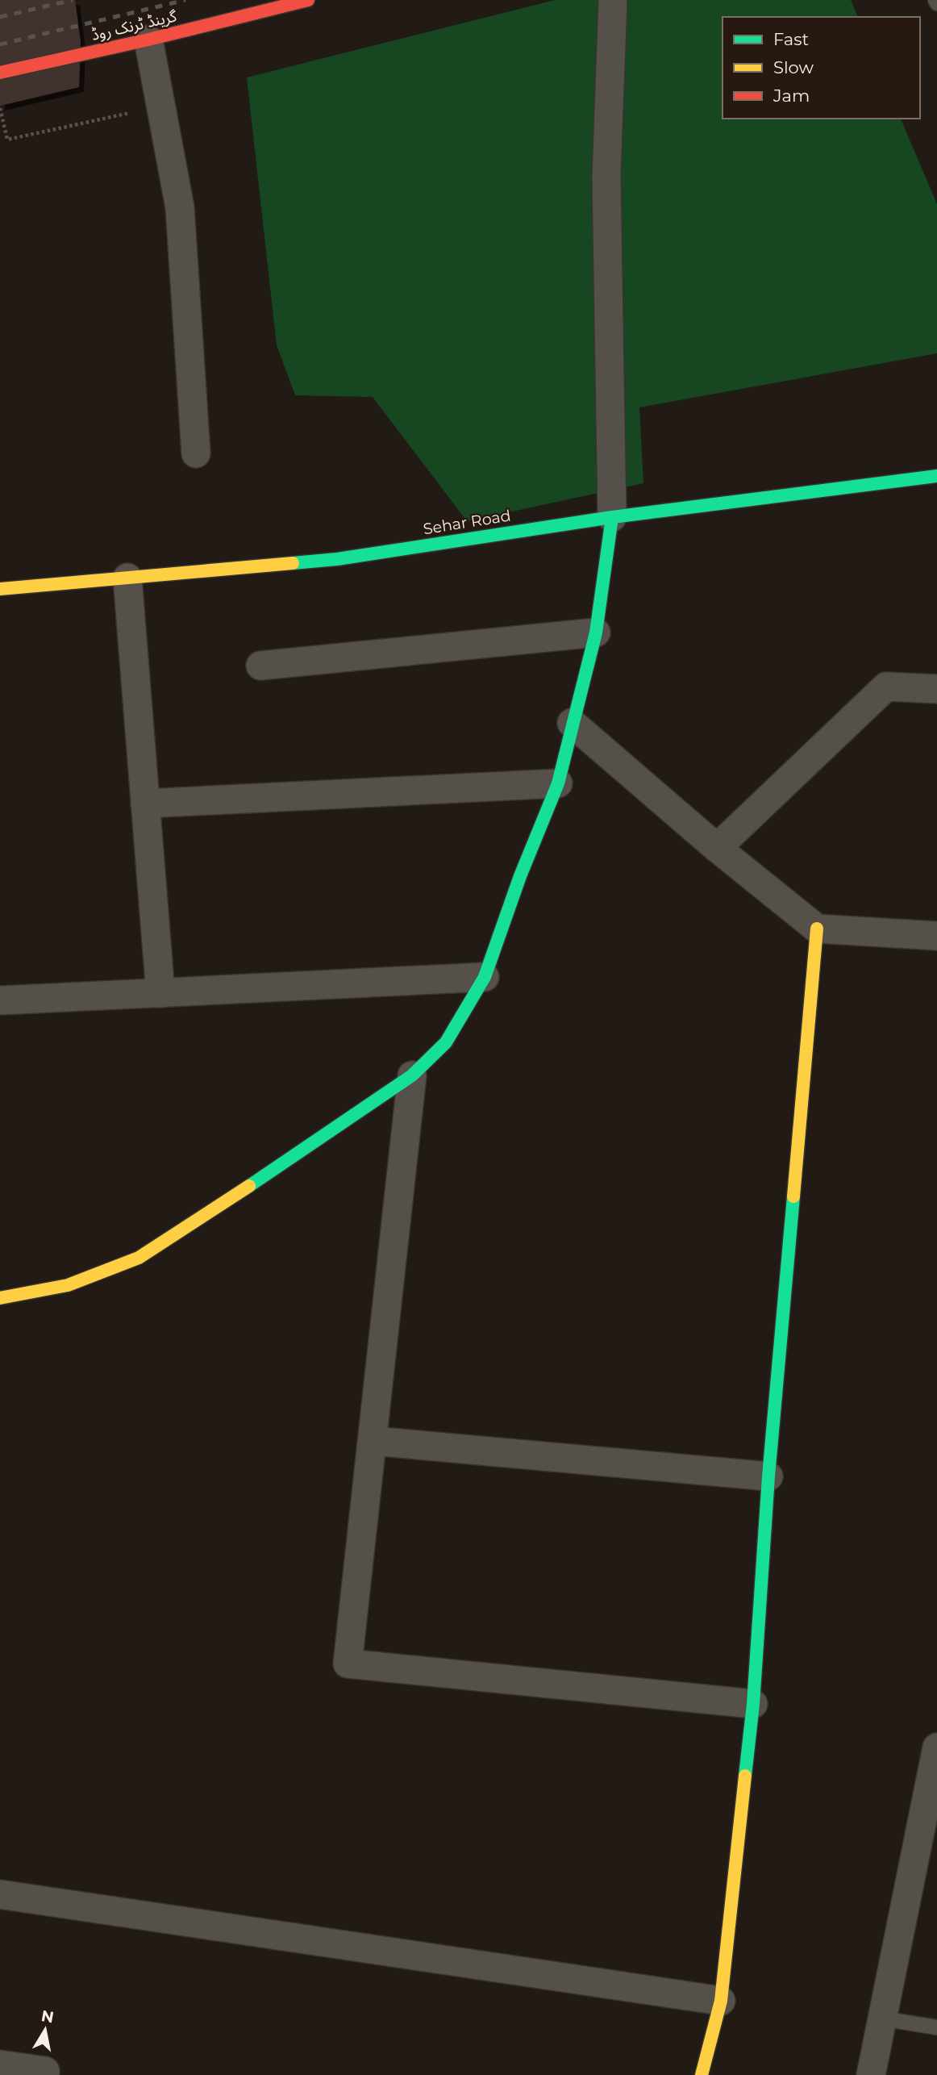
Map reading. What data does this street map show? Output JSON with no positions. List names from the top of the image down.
{
  "streets": {
    "street": ["گرینڈ ٹرنک روڈ", "Sehar Road"]
  },
  "legend": ["Fast", "Slow", "Jam"],
  "north": "top"
}
